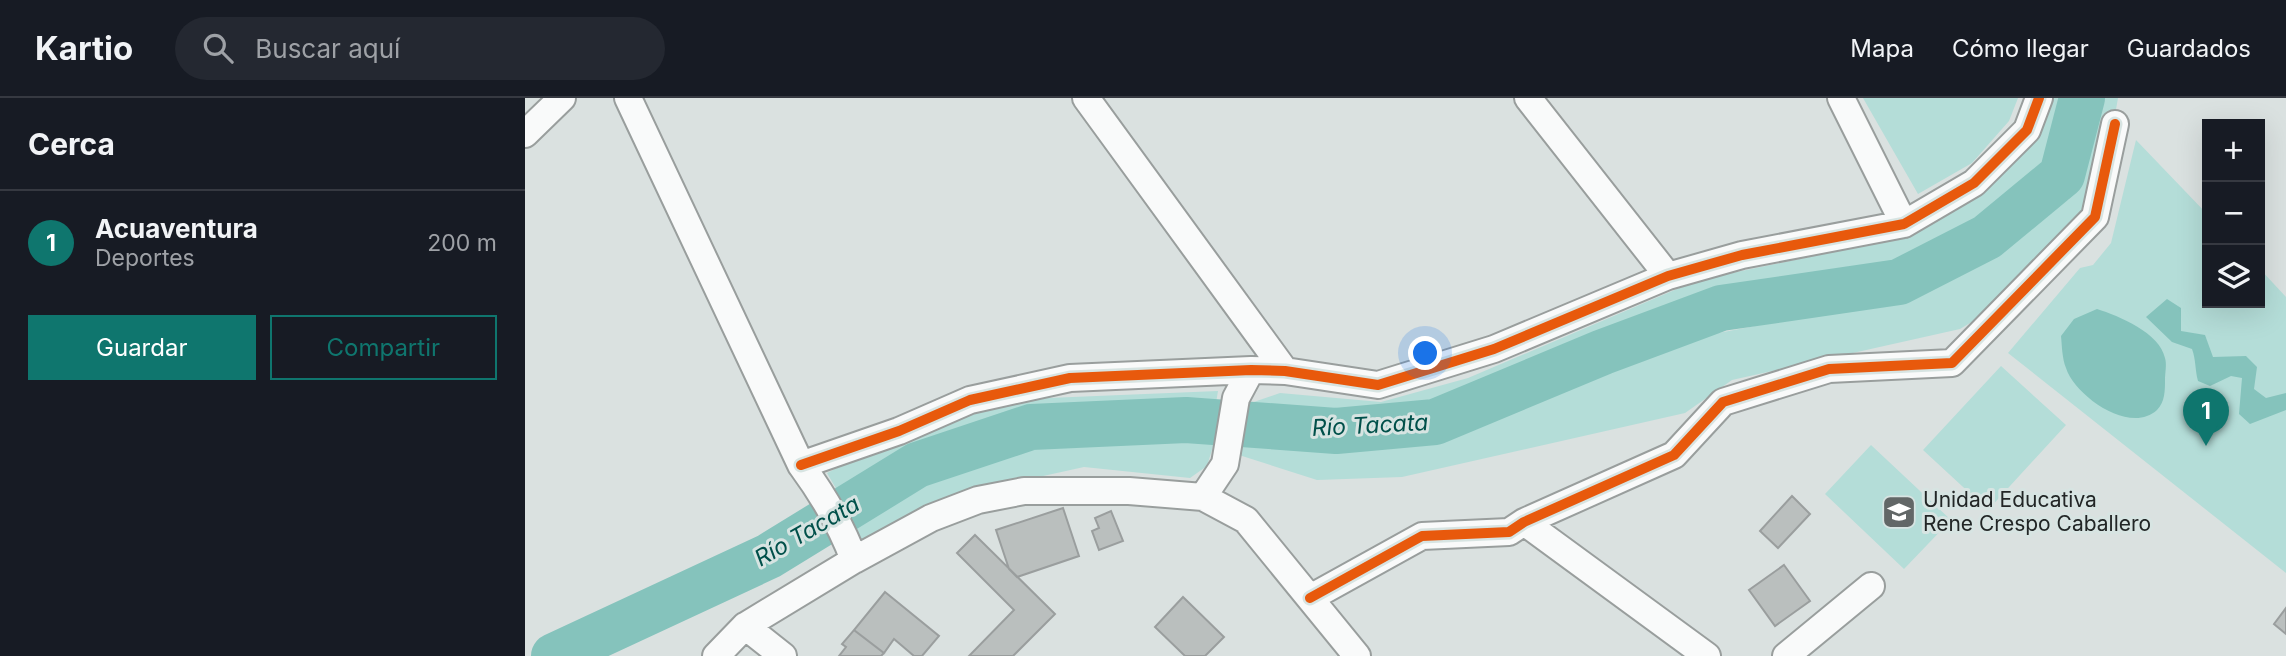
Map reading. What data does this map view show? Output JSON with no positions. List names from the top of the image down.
{
  "water": ["Río Tacata"],
  "places": {
    "school or university": ["Unidad Educativa Rene Crespo Caballero"]
  },
  "page": {
    "header": "Kartio",
    "search": "Buscar aquí",
    "nav": ["Mapa", "Cómo llegar", "Guardados"],
    "heading": "Cerca",
    "map_buttons": ["+", "−"],
    "list": [
      {
        "mark": "1",
        "name": "Acuaventura",
        "note": "Deportes",
        "value": "200 m"
      }
    ],
    "buttons": ["Guardar", "Compartir"],
    "pins": "1"
  }
}
